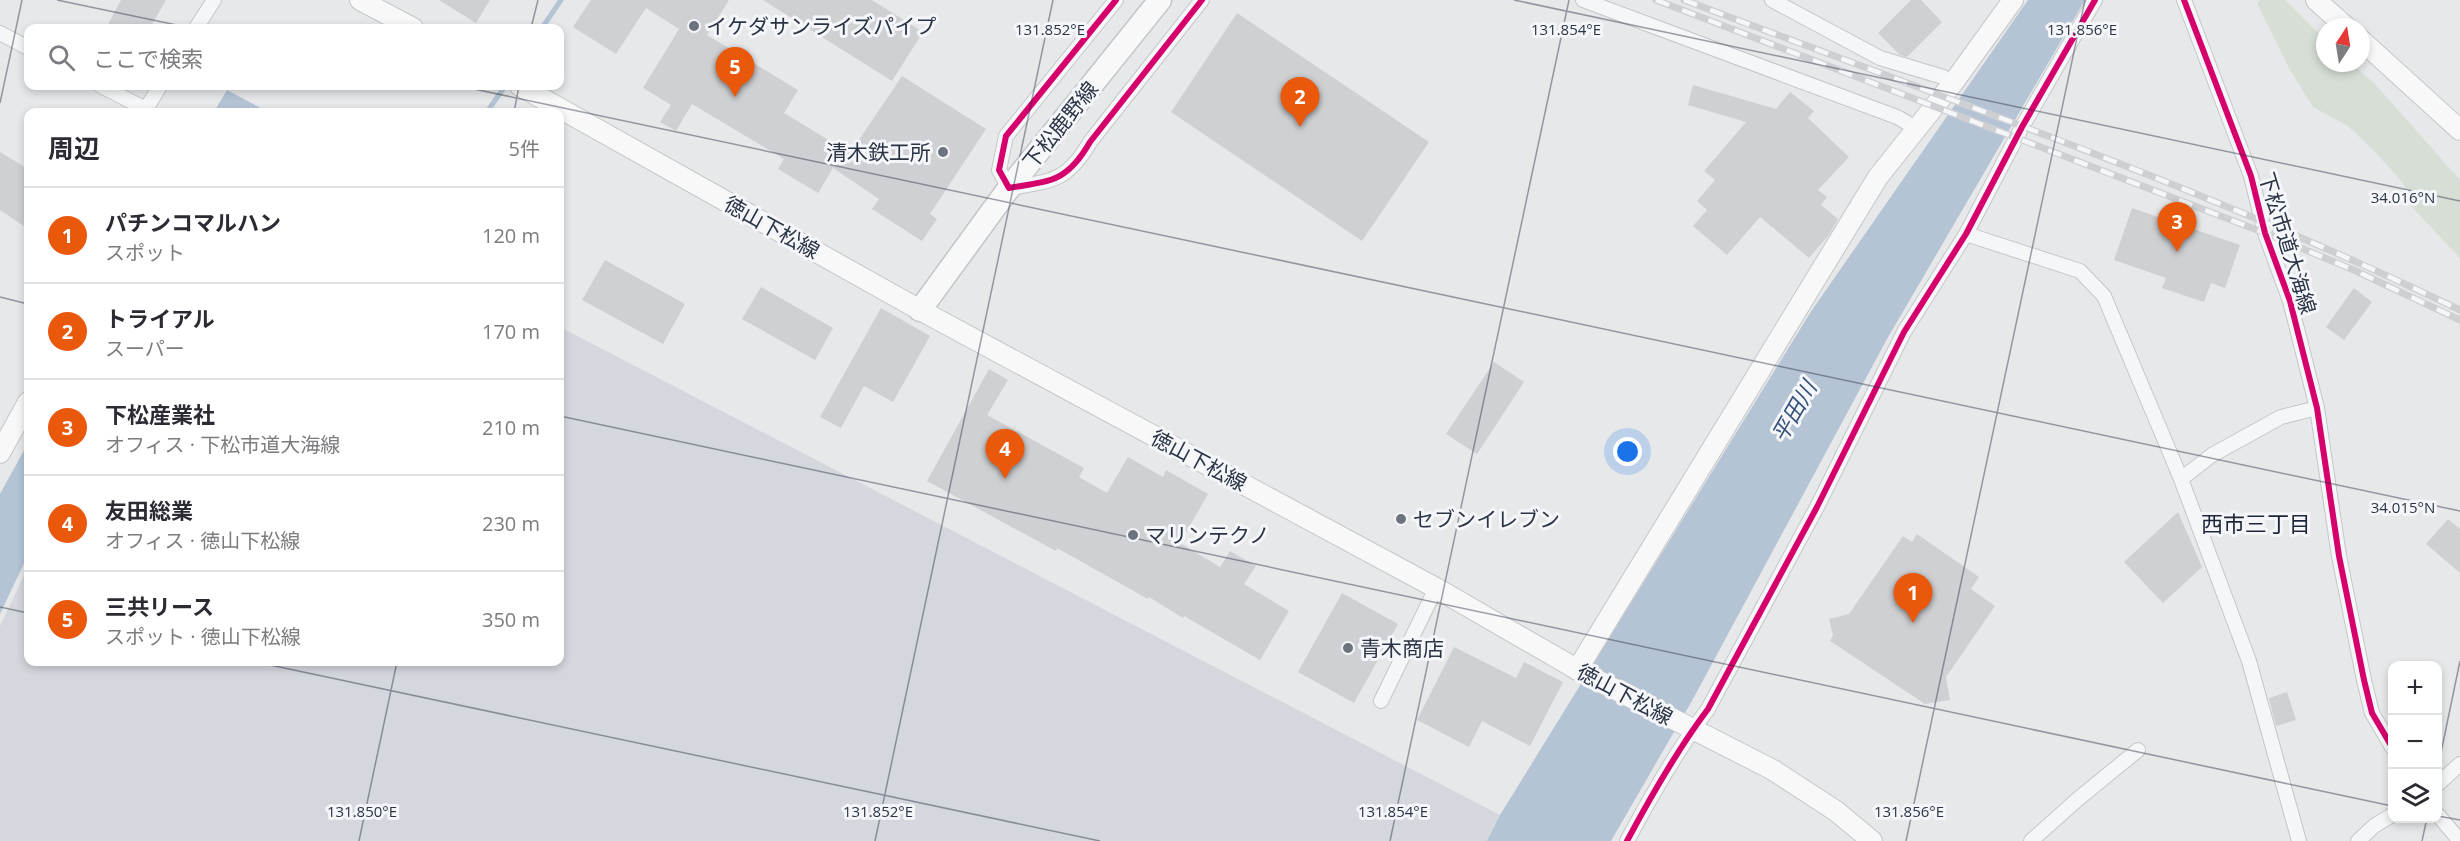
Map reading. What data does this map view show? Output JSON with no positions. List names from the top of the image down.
{
  "streets": {
    "main road": ["下松鹿野線", "徳山下松線"],
    "street": ["下松市道大海線"]
  },
  "crossings": [
    ["下松鹿野線", "徳山下松線"]
  ],
  "districts": ["西市三丁目"],
  "water": ["平田川"],
  "places": [
    "イケダサンライズパイプ",
    "清木鉄工所",
    "セブンイレブン",
    "マリンテクノ",
    "青木商店"
  ],
  "north": "top",
  "page": {
    "search": "ここで検索",
    "pins": [
      "5",
      "2",
      "3",
      "4",
      "1"
    ],
    "heading": ["周辺", "5件"],
    "list": [
      {
        "mark": "1",
        "name": "パチンコマルハン",
        "note": "スポット",
        "value": "120 m"
      },
      {
        "mark": "2",
        "name": "トライアル",
        "note": "スーパー",
        "value": "170 m"
      },
      {
        "mark": "3",
        "name": "下松産業社",
        "note": "オフィス · 下松市道大海線",
        "value": "210 m"
      },
      {
        "mark": "4",
        "name": "友田総業",
        "note": "オフィス · 徳山下松線",
        "value": "230 m"
      },
      {
        "mark": "5",
        "name": "三共リース",
        "note": "スポット · 徳山下松線",
        "value": "350 m"
      }
    ],
    "map_buttons": ["+", "−"]
  },
  "coordinates": [
    "131.852°E",
    "131.854°E",
    "131.856°E",
    "34.016°N",
    "34.015°N",
    "131.850°E"
  ]
}
